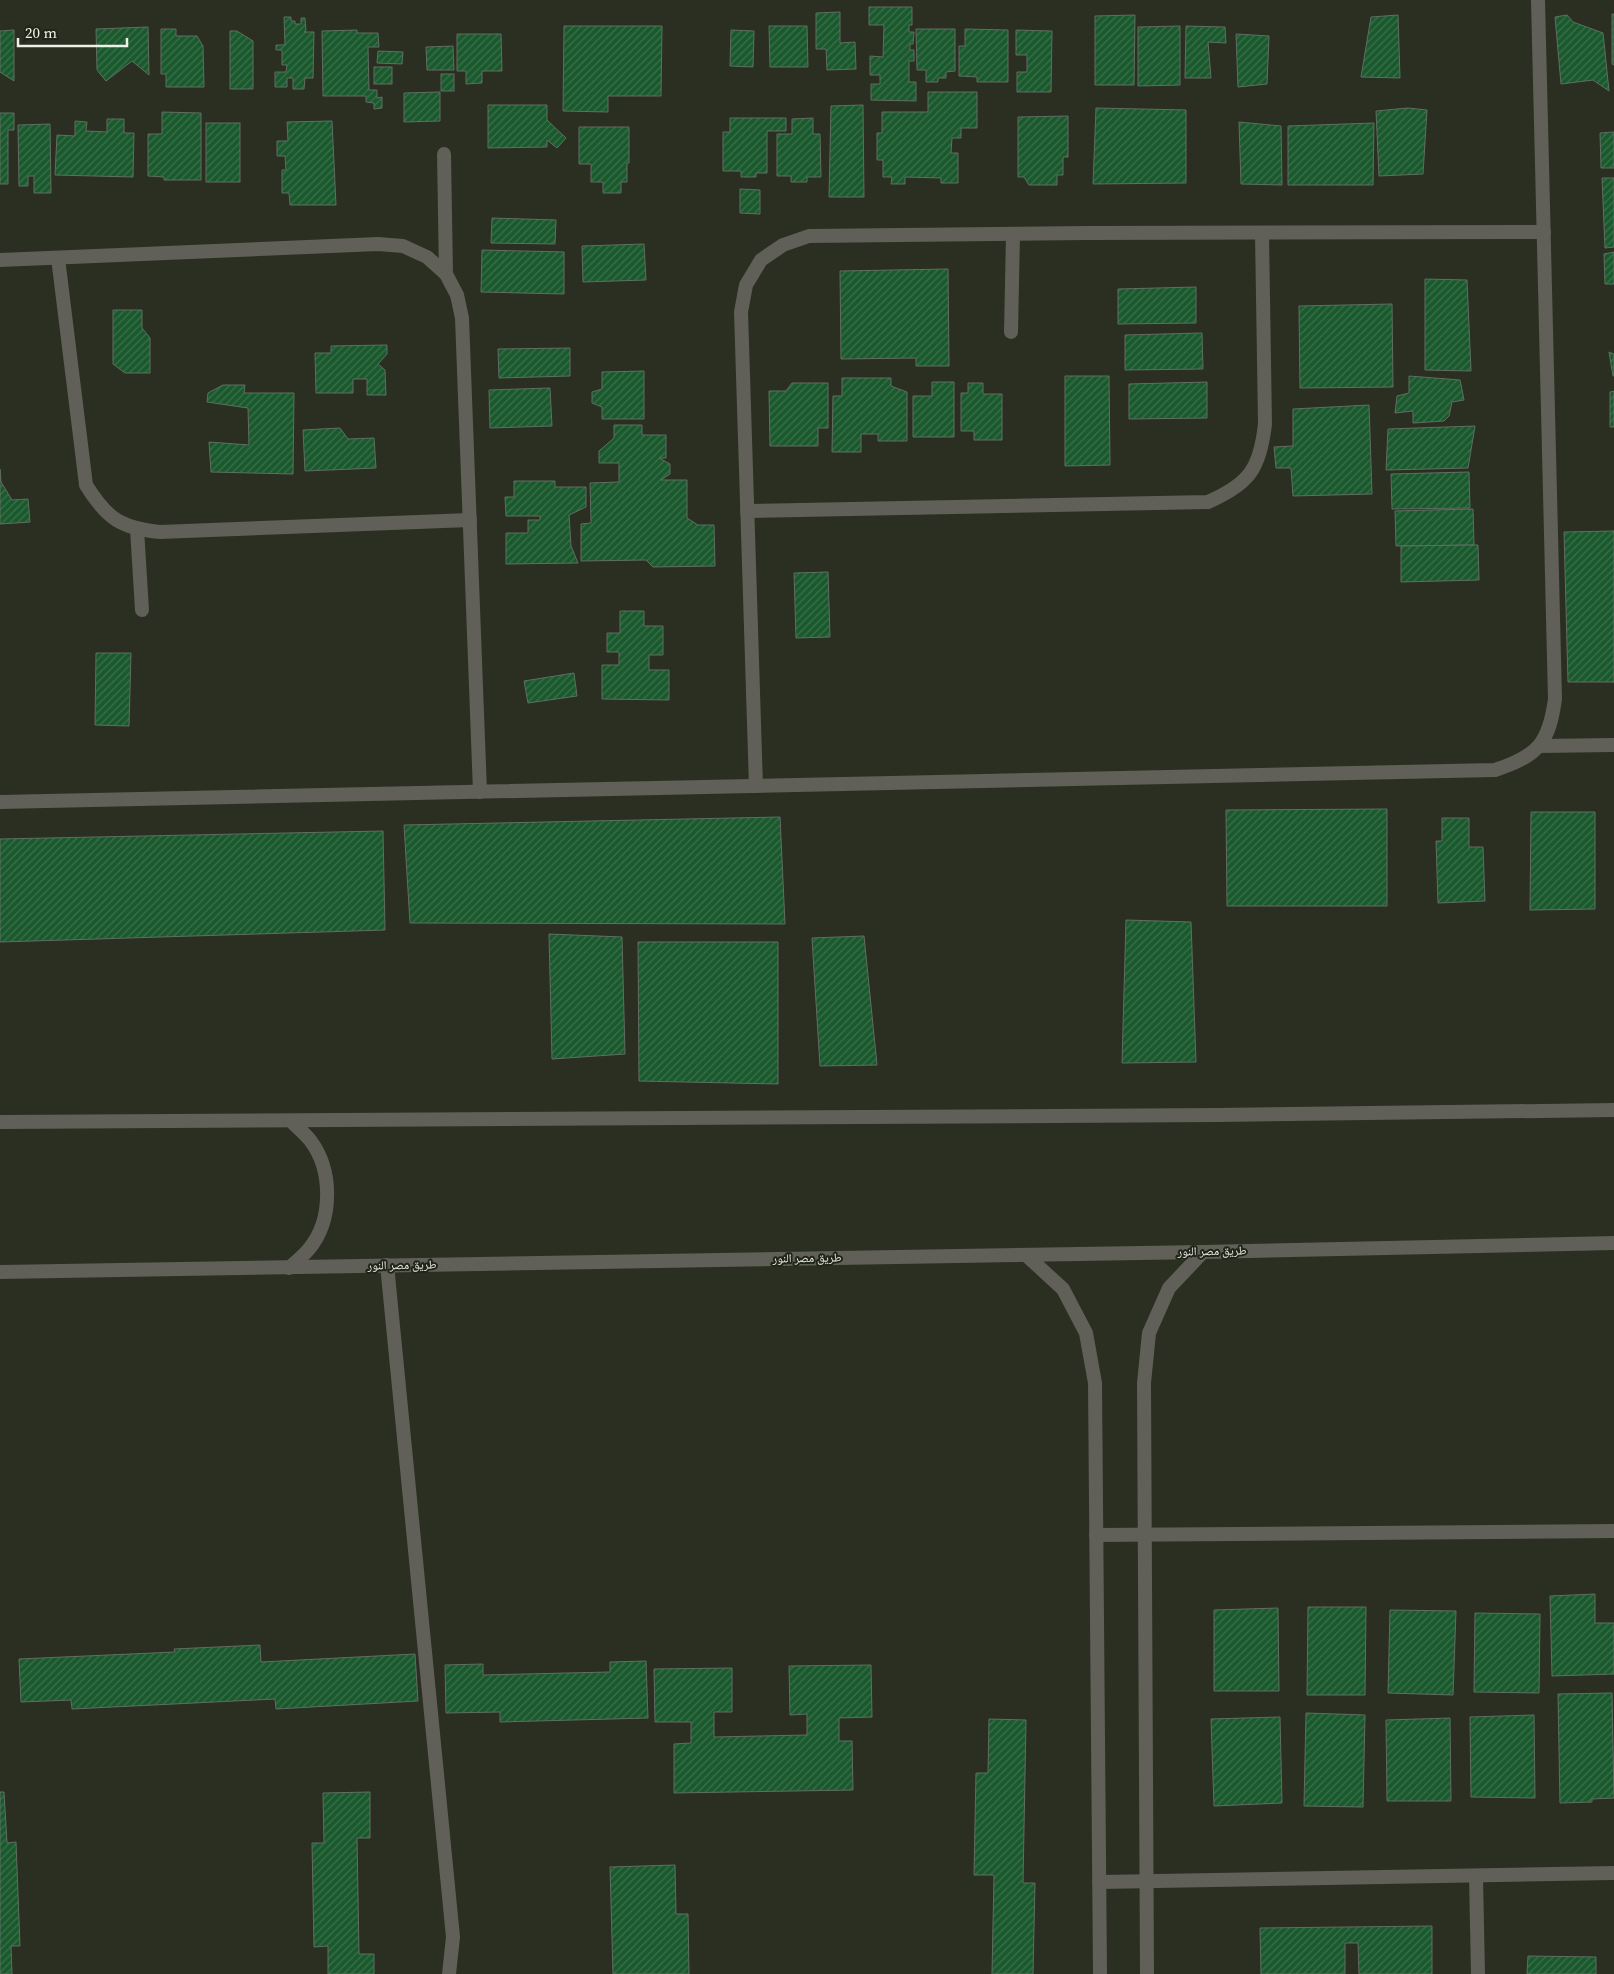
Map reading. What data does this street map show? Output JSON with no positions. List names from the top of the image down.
{
  "streets": {
    "street": ["طريق مصر النور"]
  },
  "scale_bar": "20 m"
}
